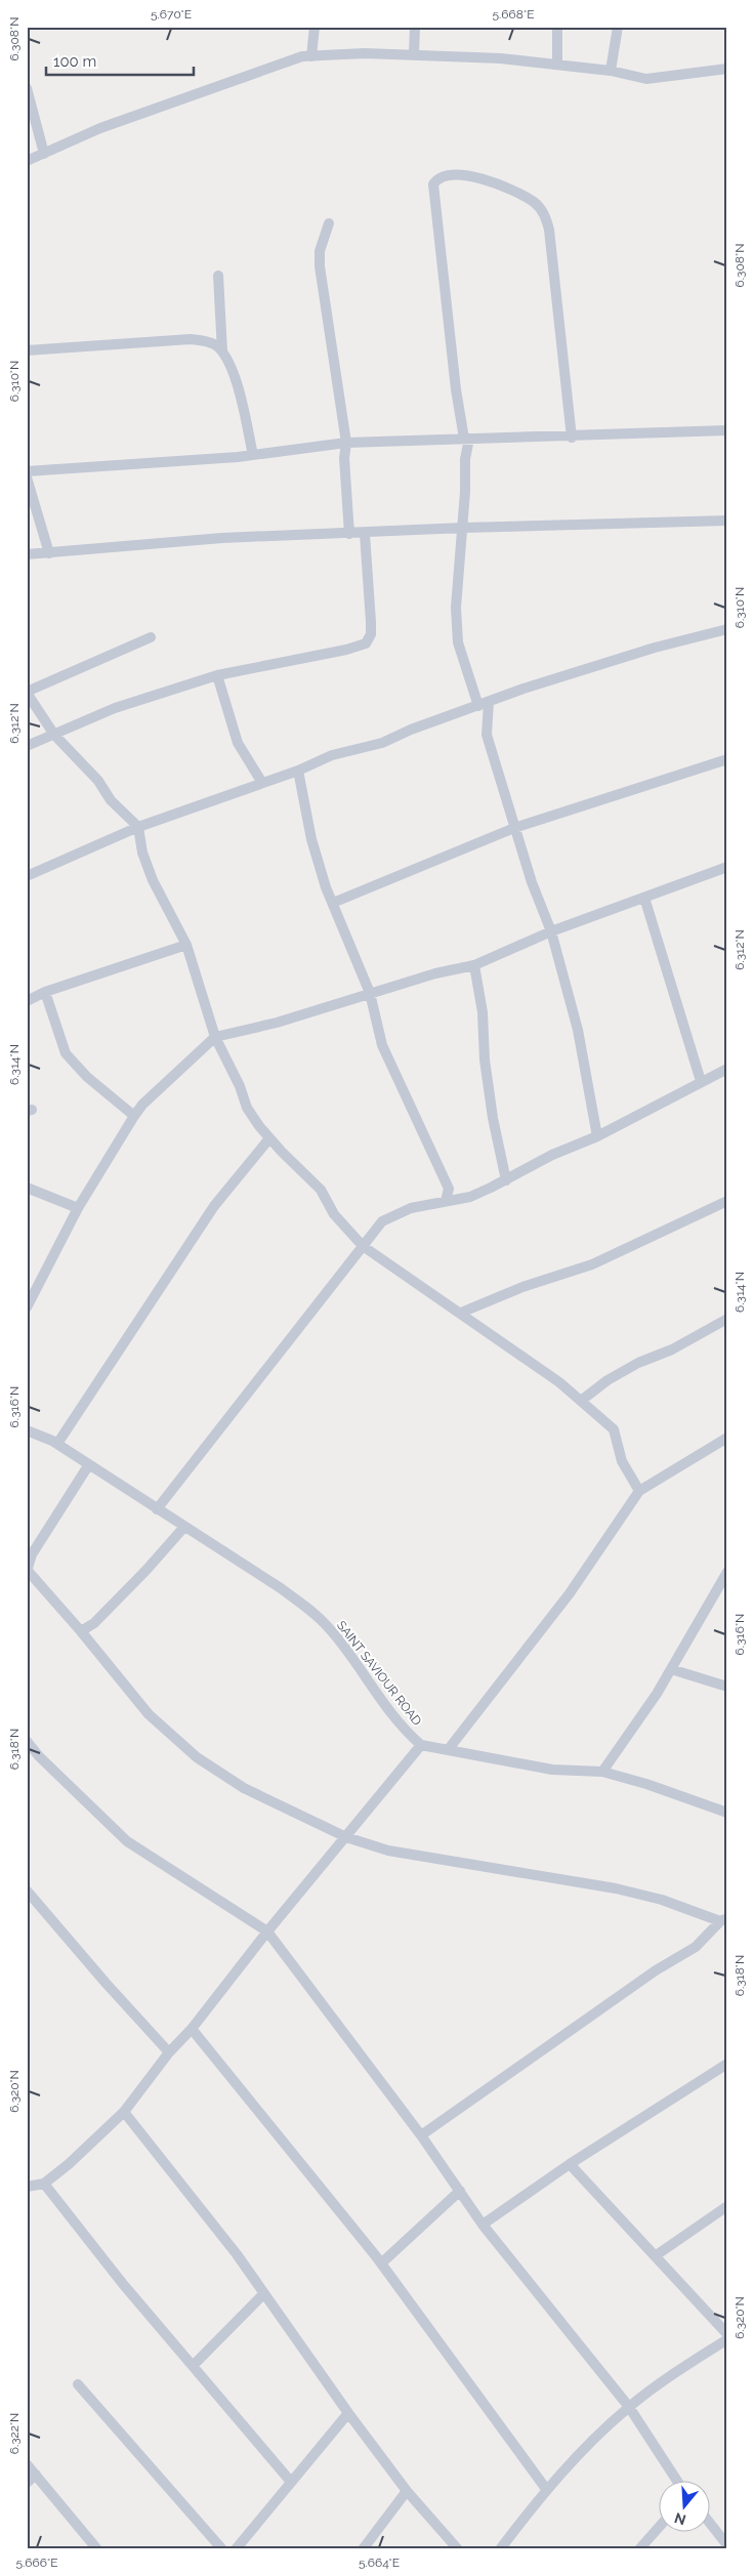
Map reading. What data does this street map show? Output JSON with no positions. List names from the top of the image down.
{
  "streets": {
    "street": ["SAINT SAVIOUR ROAD"]
  },
  "scale_bar": "100 m",
  "north": "bottom",
  "coordinates": [
    "5.670°E",
    "5.668°E",
    "6.308°N",
    "6.310°N",
    "6.312°N",
    "6.314°N",
    "6.316°N",
    "6.318°N",
    "6.320°N",
    "6.322°N",
    "5.666°E",
    "5.664°E"
  ]
}
